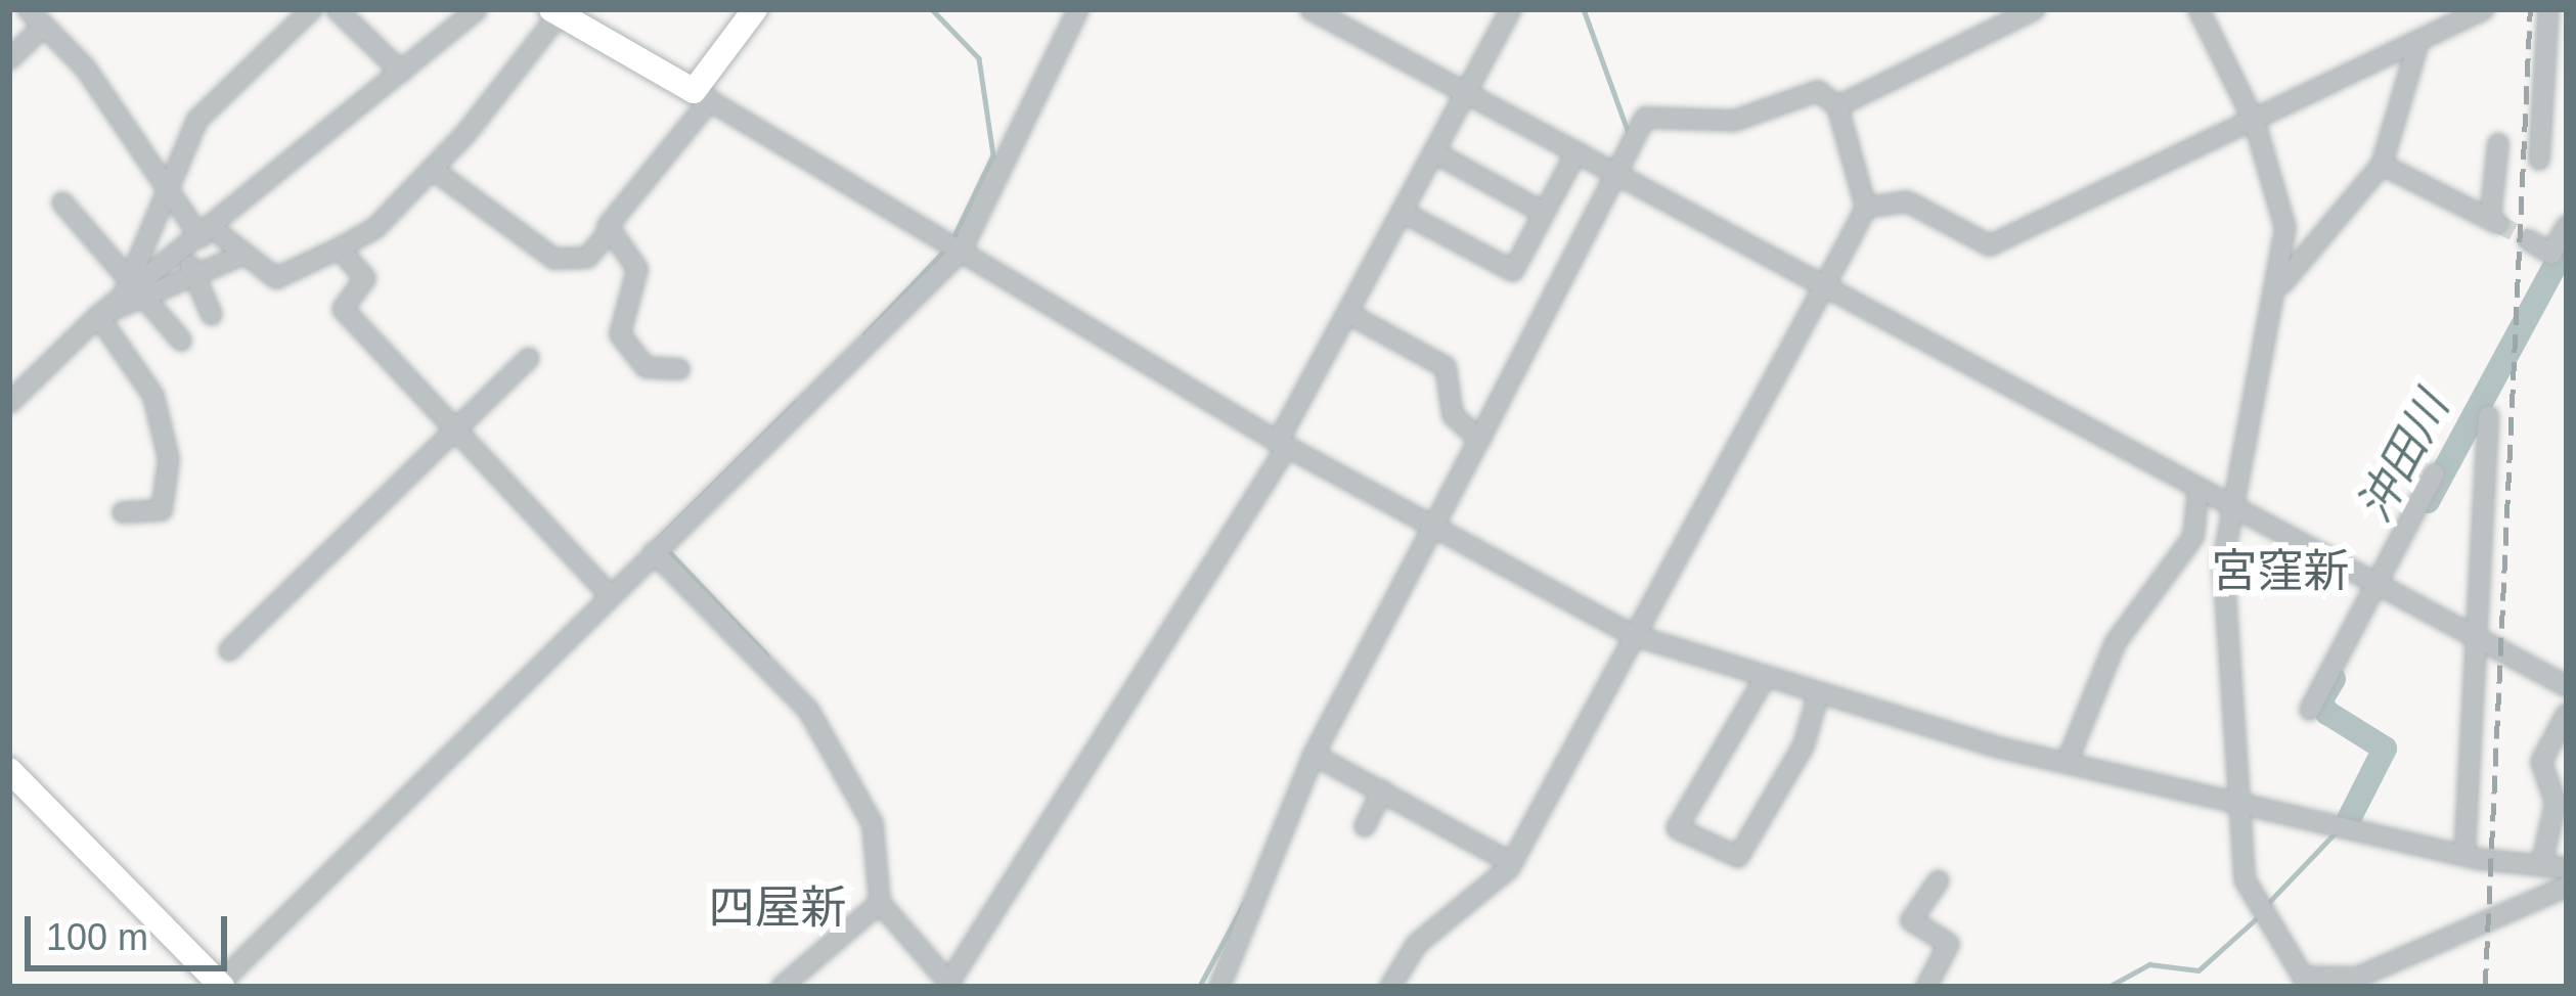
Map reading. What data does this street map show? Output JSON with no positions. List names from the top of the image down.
{
  "districts": ["宮窪新", "四屋新"],
  "water": ["沖田川"],
  "scale_bar": "100 m"
}
